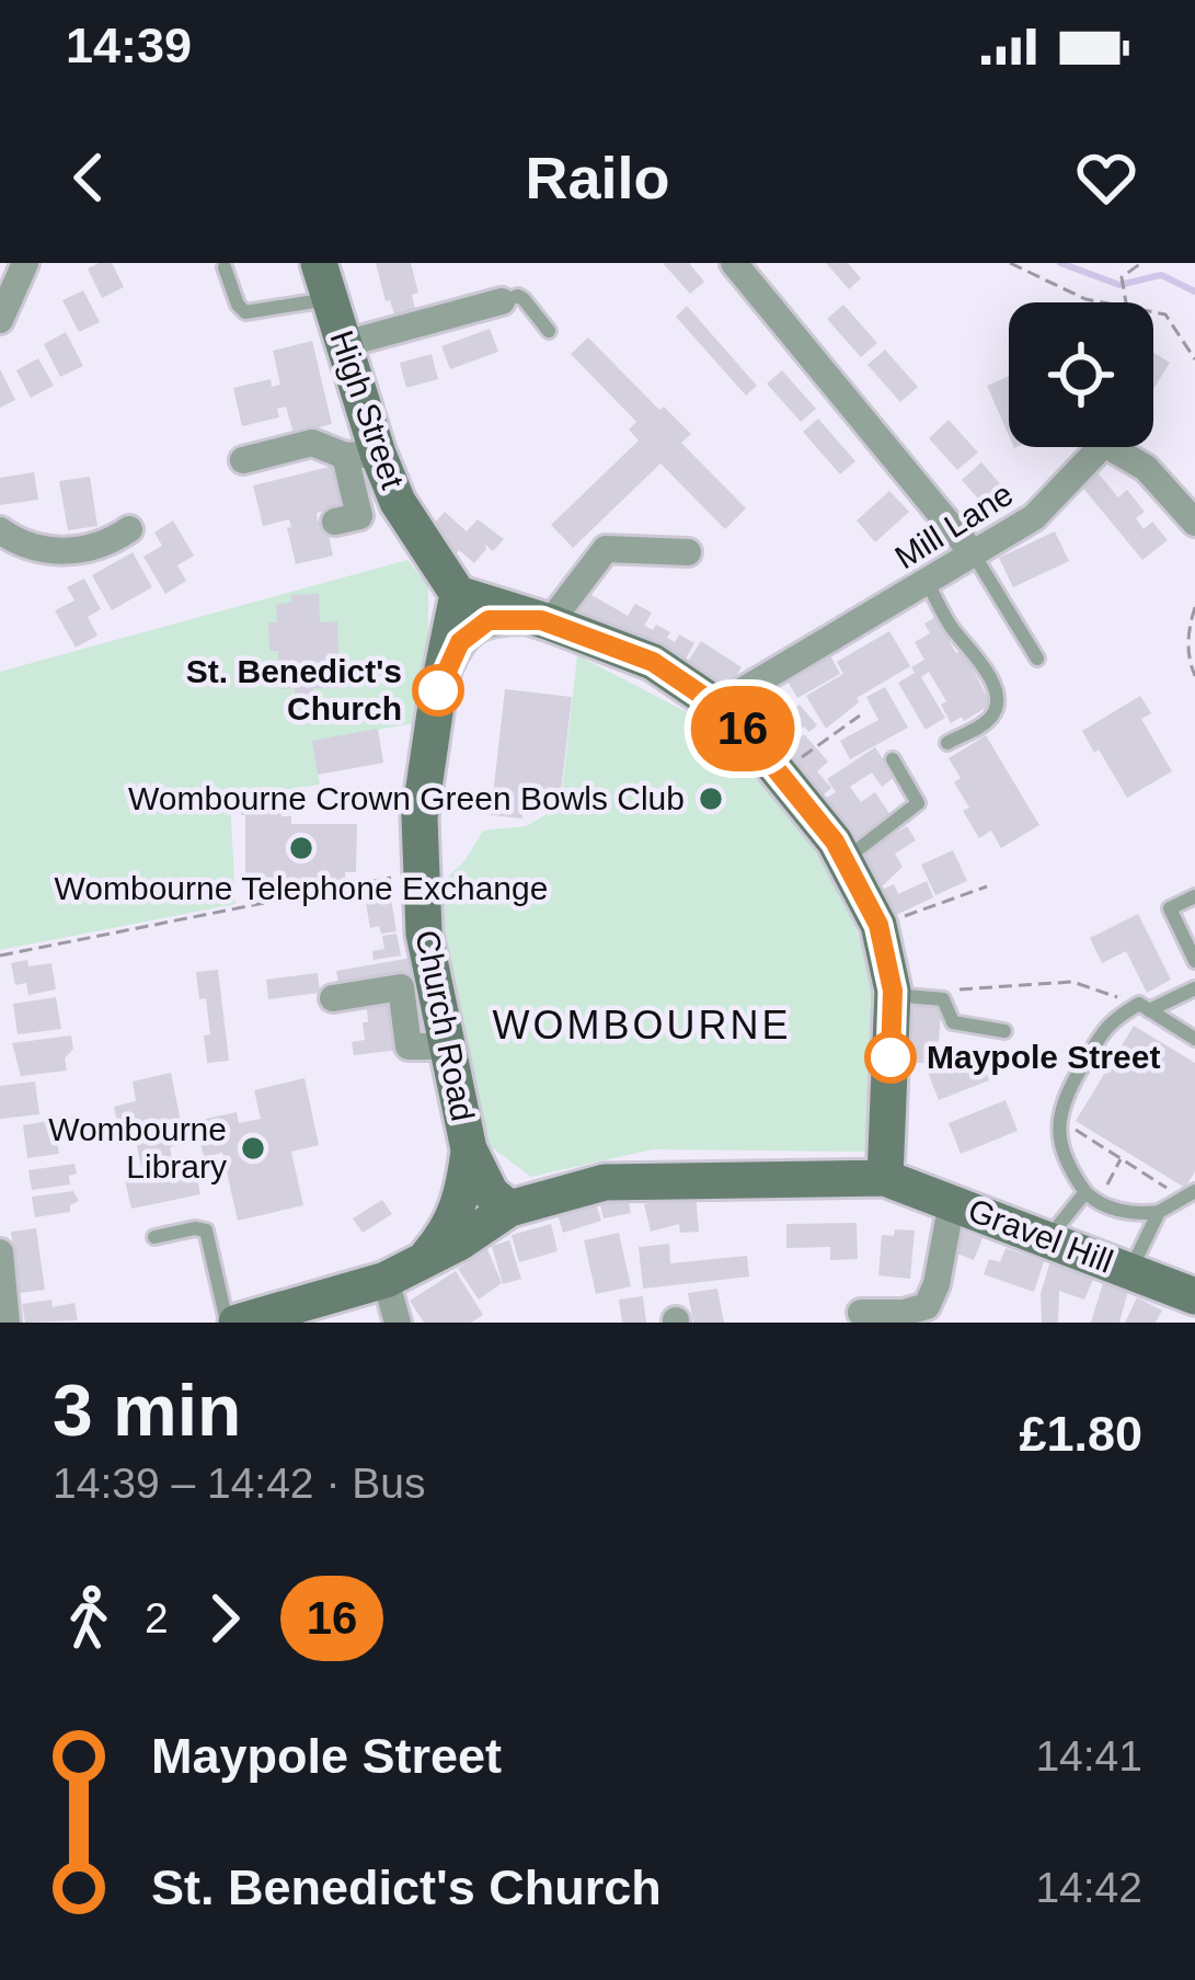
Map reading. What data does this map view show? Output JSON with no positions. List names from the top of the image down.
{
  "streets": {
    "street": [
      "High Street",
      "Mill Lane",
      "Church Road",
      "Gravel Hill"
    ]
  },
  "crossings": [
    ["High Street", "Church Road"]
  ],
  "districts": ["WOMBOURNE"],
  "places": [
    "St. Benedict's Church",
    "Wombourne Crown Green Bowls Club",
    "Wombourne Telephone Exchange",
    "Maypole Street",
    "Wombourne Library"
  ],
  "lines": ["bus line 16"],
  "page": {
    "status": "14:39",
    "header": "Railo",
    "on_map": "16",
    "heading": ["3 min", "14:39 – 14:42 · Bus", "£1.80"],
    "legs": ["2", "16"],
    "list": [
      {
        "name": "Maypole Street",
        "value": "14:41"
      },
      {
        "name": "St. Benedict's Church",
        "value": "14:42"
      }
    ]
  }
}
